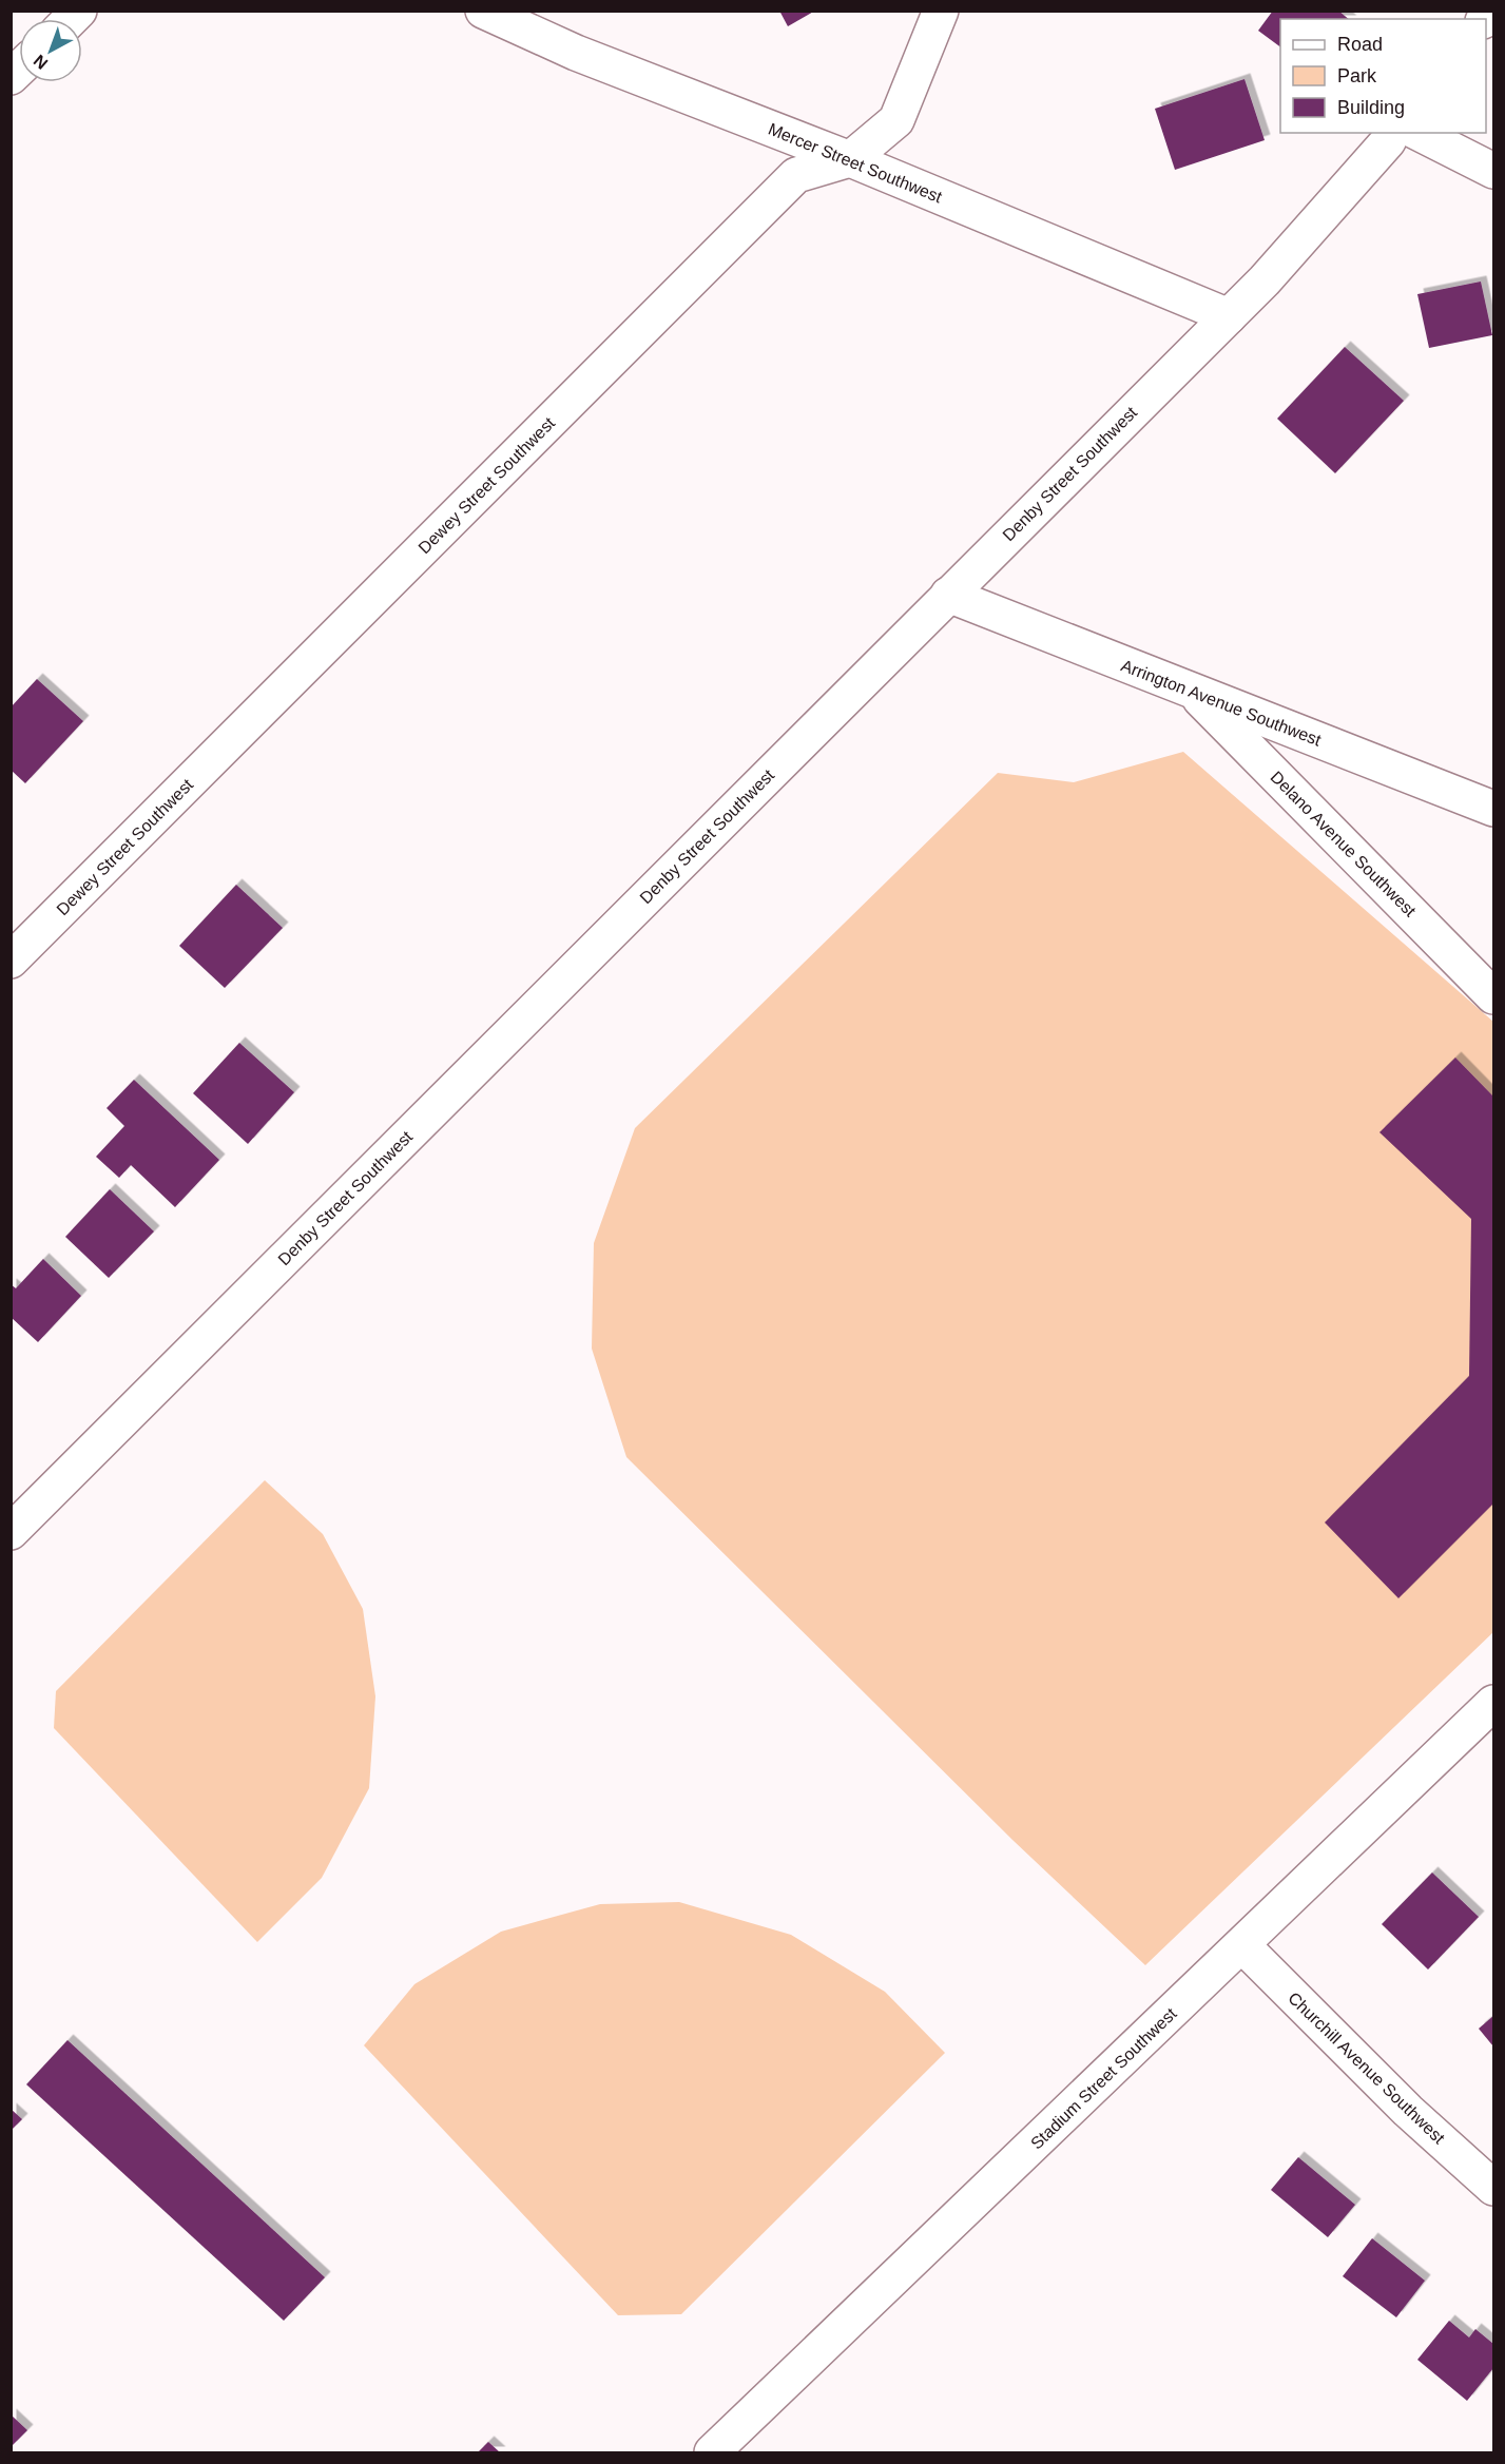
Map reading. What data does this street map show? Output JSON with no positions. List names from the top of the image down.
{
  "streets": {
    "street": [
      "Mercer Street Southwest",
      "Denby Street Southwest",
      "Dewey Street Southwest",
      "Arrington Avenue Southwest",
      "Delano Avenue Southwest",
      "Churchill Avenue Southwest",
      "Stadium Street Southwest"
    ]
  },
  "crossings": [
    ["Mercer Street Southwest", "Denby Street Southwest"],
    ["Mercer Street Southwest", "Dewey Street Southwest"],
    ["Denby Street Southwest", "Arrington Avenue Southwest"],
    ["Arrington Avenue Southwest", "Delano Avenue Southwest"],
    ["Churchill Avenue Southwest", "Stadium Street Southwest"]
  ],
  "legend": ["Road", "Park", "Building"],
  "north": "bottom left"
}
